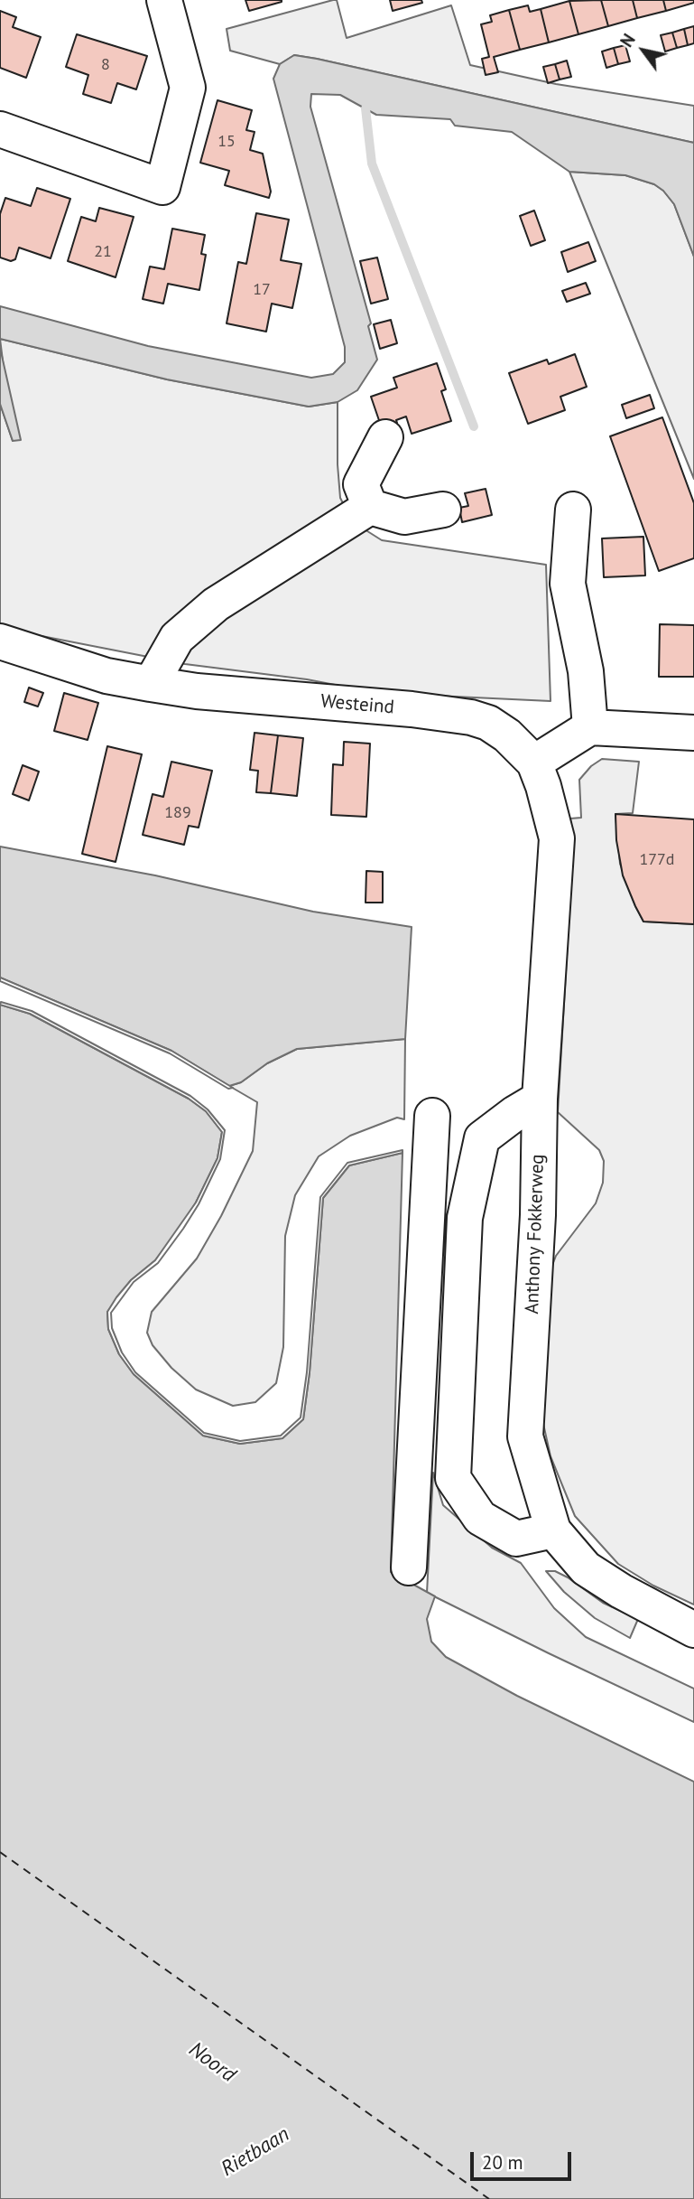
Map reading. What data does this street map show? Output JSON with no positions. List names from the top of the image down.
{
  "streets": {
    "street": ["Westeind", "Anthony Fokkerweg"]
  },
  "crossings": [
    ["Westeind", "Anthony Fokkerweg"]
  ],
  "water": ["Noord", "Rietbaan"],
  "house_numbers": [
    "8",
    "15",
    "21",
    "17",
    "189",
    "177d"
  ],
  "scale_bar": "20 m",
  "north": "top left"
}
